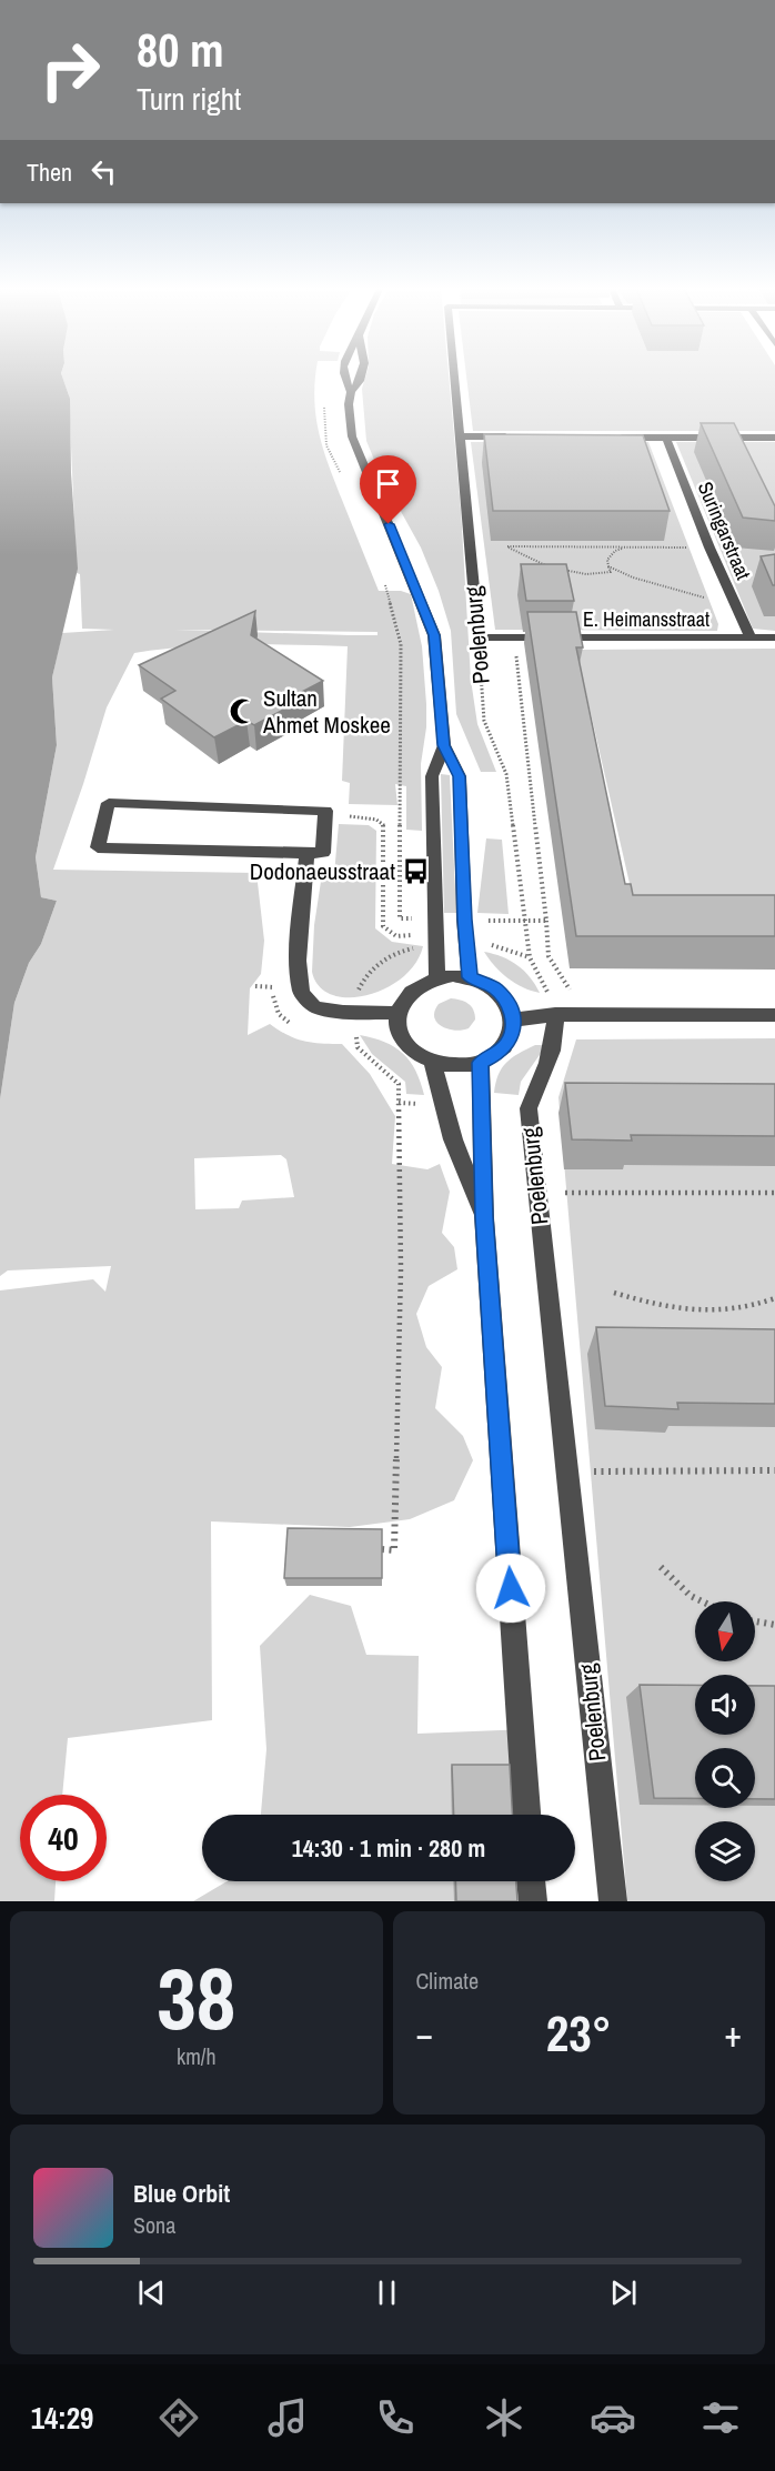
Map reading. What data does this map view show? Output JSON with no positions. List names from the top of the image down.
{
  "streets": {
    "street": ["Suringarstraat", "E. Heimansstraat", "Poelenburg"]
  },
  "crossings": [
    ["Suringarstraat", "E. Heimansstraat"],
    ["E. Heimansstraat", "Poelenburg"]
  ],
  "places": {
    "mosque": ["Sultan Ahmet Moskee"],
    "bus stop": ["Dodonaeusstraat"]
  },
  "north": "bottom",
  "page": {
    "turn": ["80 m", "Turn right"],
    "then": "Then",
    "limit": "40",
    "trip": "14:30 · 1 min · 280 m",
    "tile": [
      ["38", "km/h"],
      "Climate"
    ],
    "heat": ["−", "23°", "+"],
    "song": ["Blue Orbit", "Sona"],
    "tabs": "14:29"
  }
}
